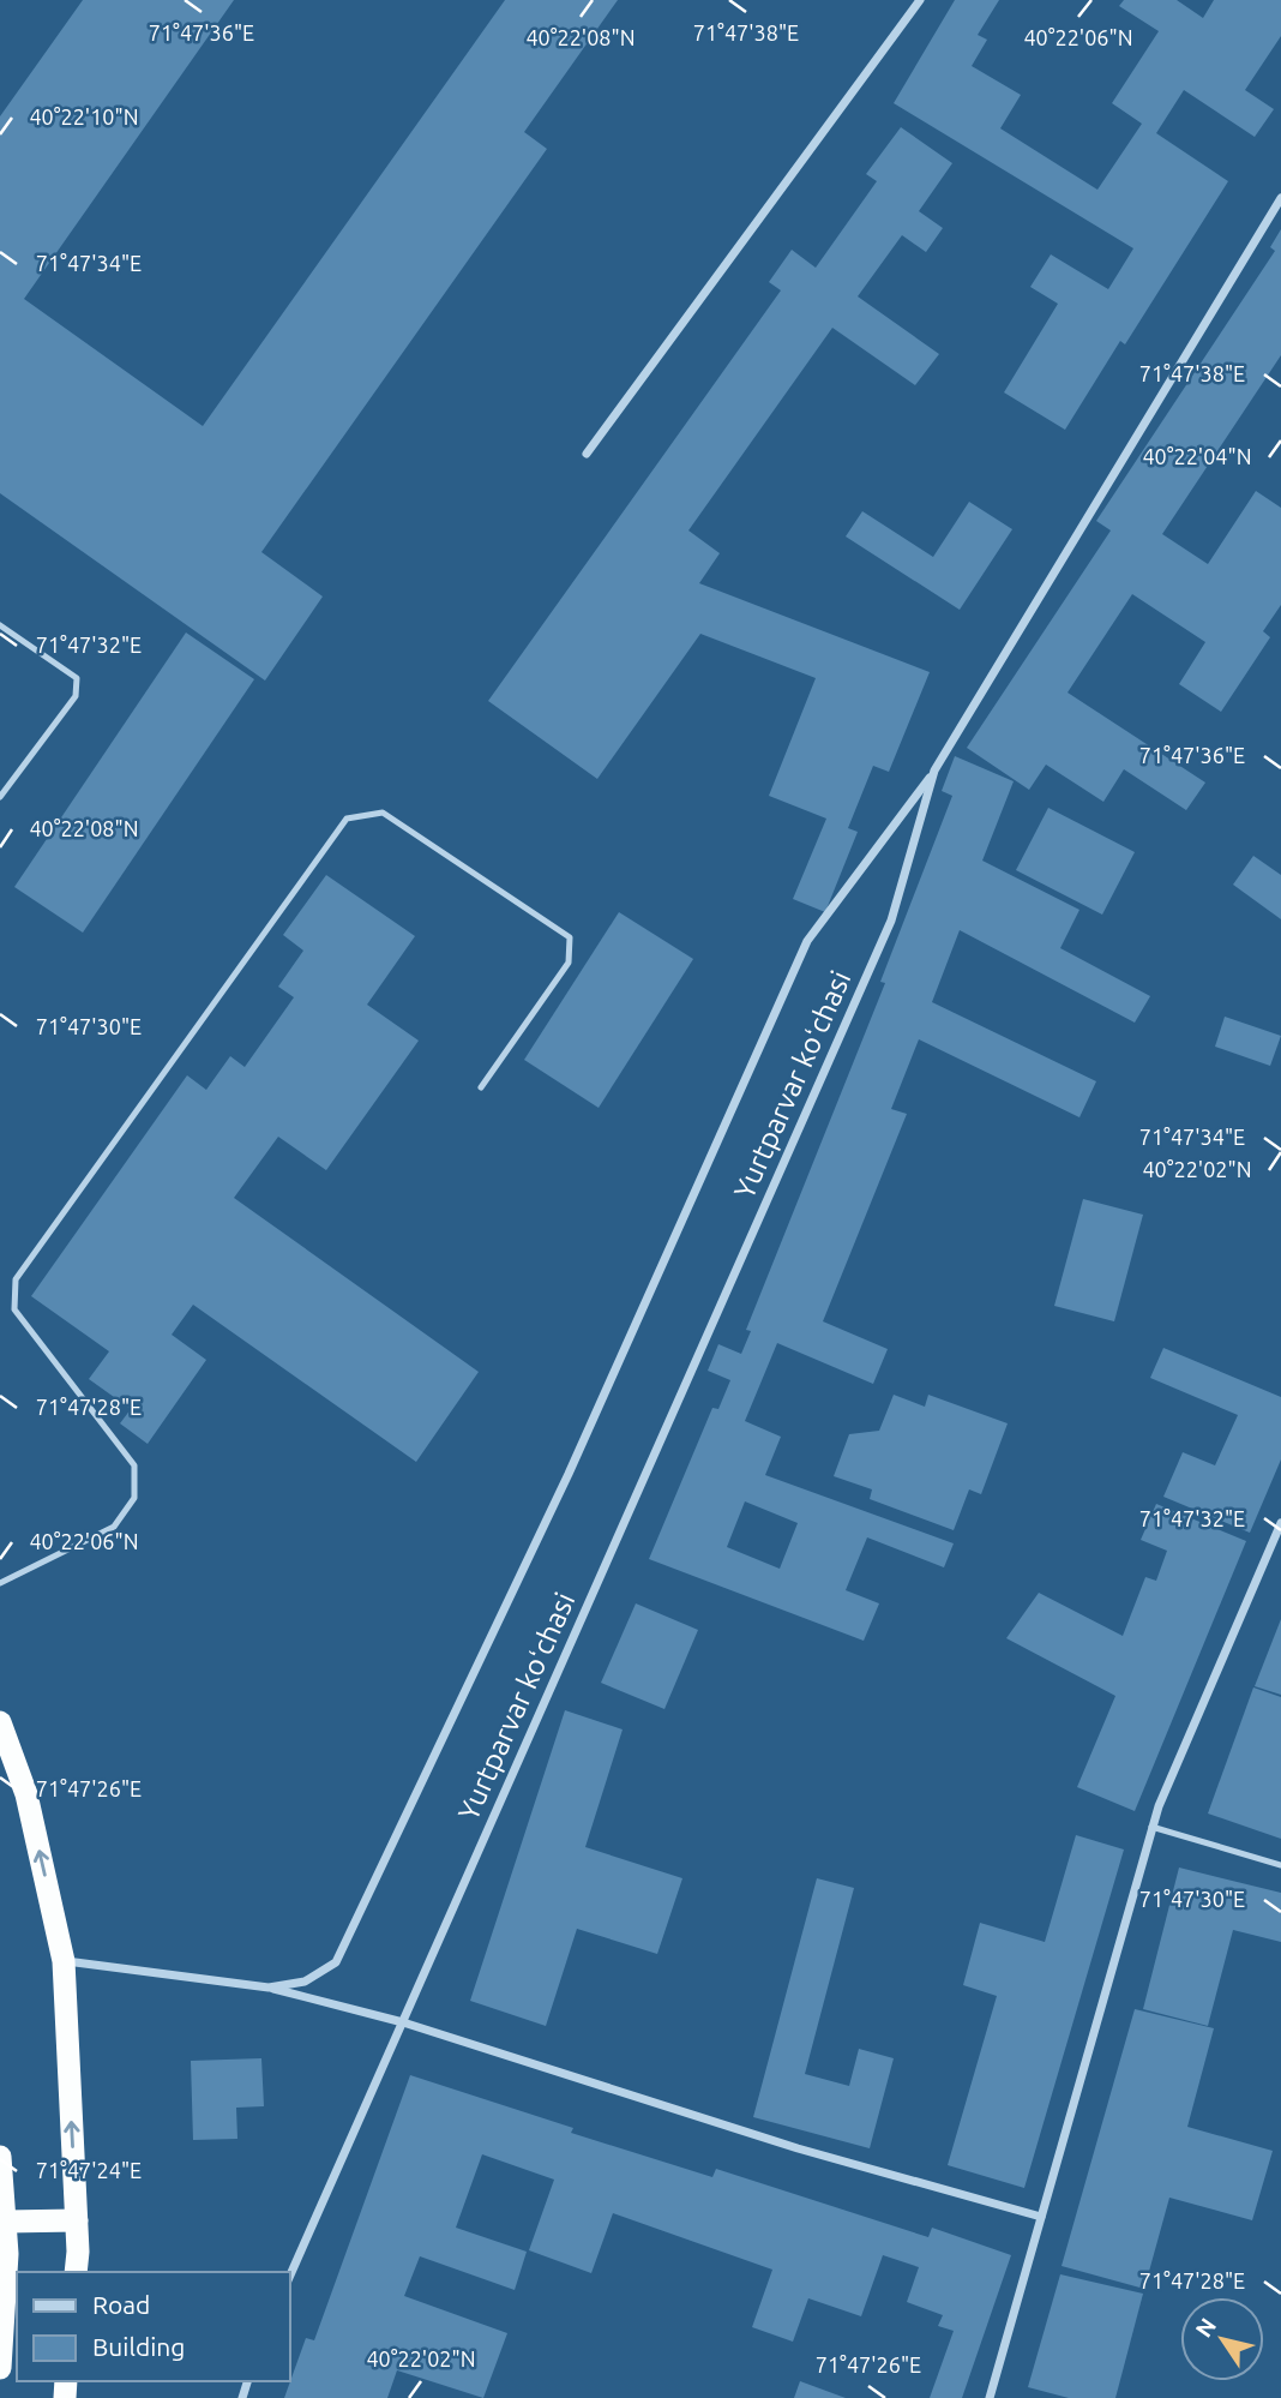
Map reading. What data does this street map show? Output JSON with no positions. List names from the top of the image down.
{
  "streets": {
    "street": ["Yurtparvar koʻchasi"]
  },
  "legend": ["Road", "Building"],
  "north": "top left",
  "coordinates": [
    "71°47'36\"E",
    "71°47'38\"E",
    "40°22'08\"N",
    "40°22'06\"N",
    "40°22'10\"N",
    "71°47'34\"E",
    "40°22'04\"N",
    "71°47'32\"E",
    "71°47'30\"E",
    "40°22'02\"N",
    "71°47'28\"E",
    "71°47'26\"E",
    "71°47'24\"E"
  ]
}
